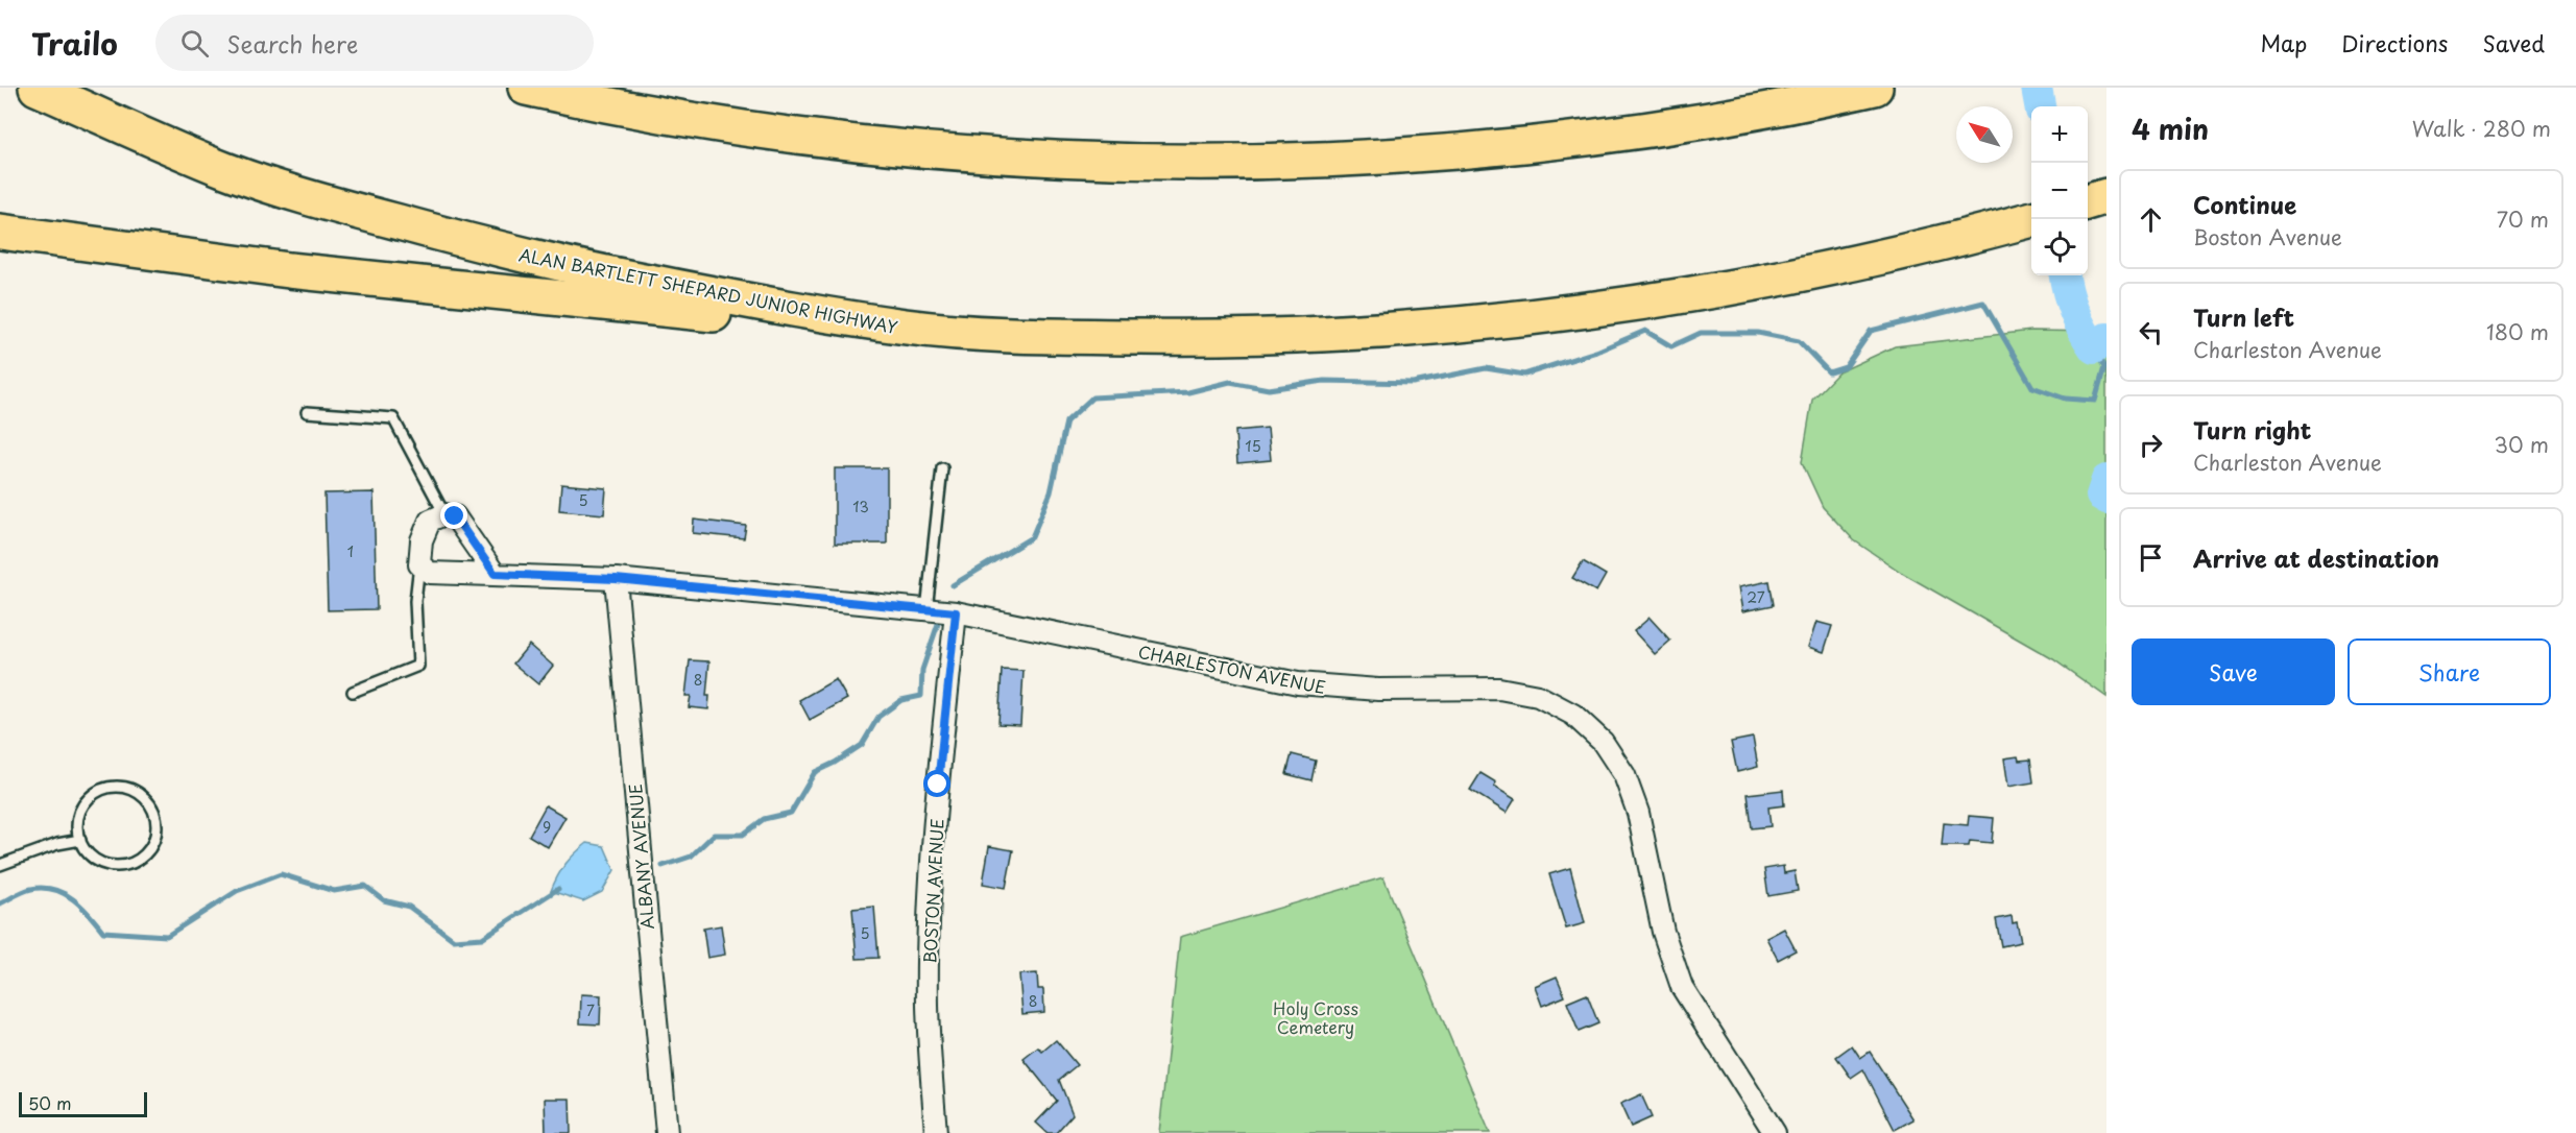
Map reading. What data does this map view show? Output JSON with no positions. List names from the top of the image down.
{
  "streets": {
    "highway": ["ALAN BARTLETT SHEPARD JUNIOR HIGHWAY"],
    "street": ["CHARLESTON AVENUE", "ALBANY AVENUE", "BOSTON AVENUE"]
  },
  "crossings": [
    ["CHARLESTON AVENUE", "ALBANY AVENUE"],
    ["CHARLESTON AVENUE", "BOSTON AVENUE"]
  ],
  "parks": ["Holy Cross Cemetery"],
  "house_numbers": [
    "15",
    "5",
    "13",
    "1",
    "27",
    "8",
    "9",
    "5",
    "8",
    "7"
  ],
  "scale_bar": "50 m",
  "north": "top left",
  "page": {
    "header": "Trailo",
    "search": "Search here",
    "nav": ["Map", "Directions", "Saved"],
    "heading": ["4 min", "Walk · 280 m"],
    "map_buttons": ["+", "−"],
    "list": [
      ["Continue", "Boston Avenue", "70 m"],
      ["Turn left", "Charleston Avenue", "180 m"],
      ["Turn right", "Charleston Avenue", "30 m"],
      "Arrive at destination"
    ],
    "buttons": ["Save", "Share"],
    "scale": "50 m"
  }
}
